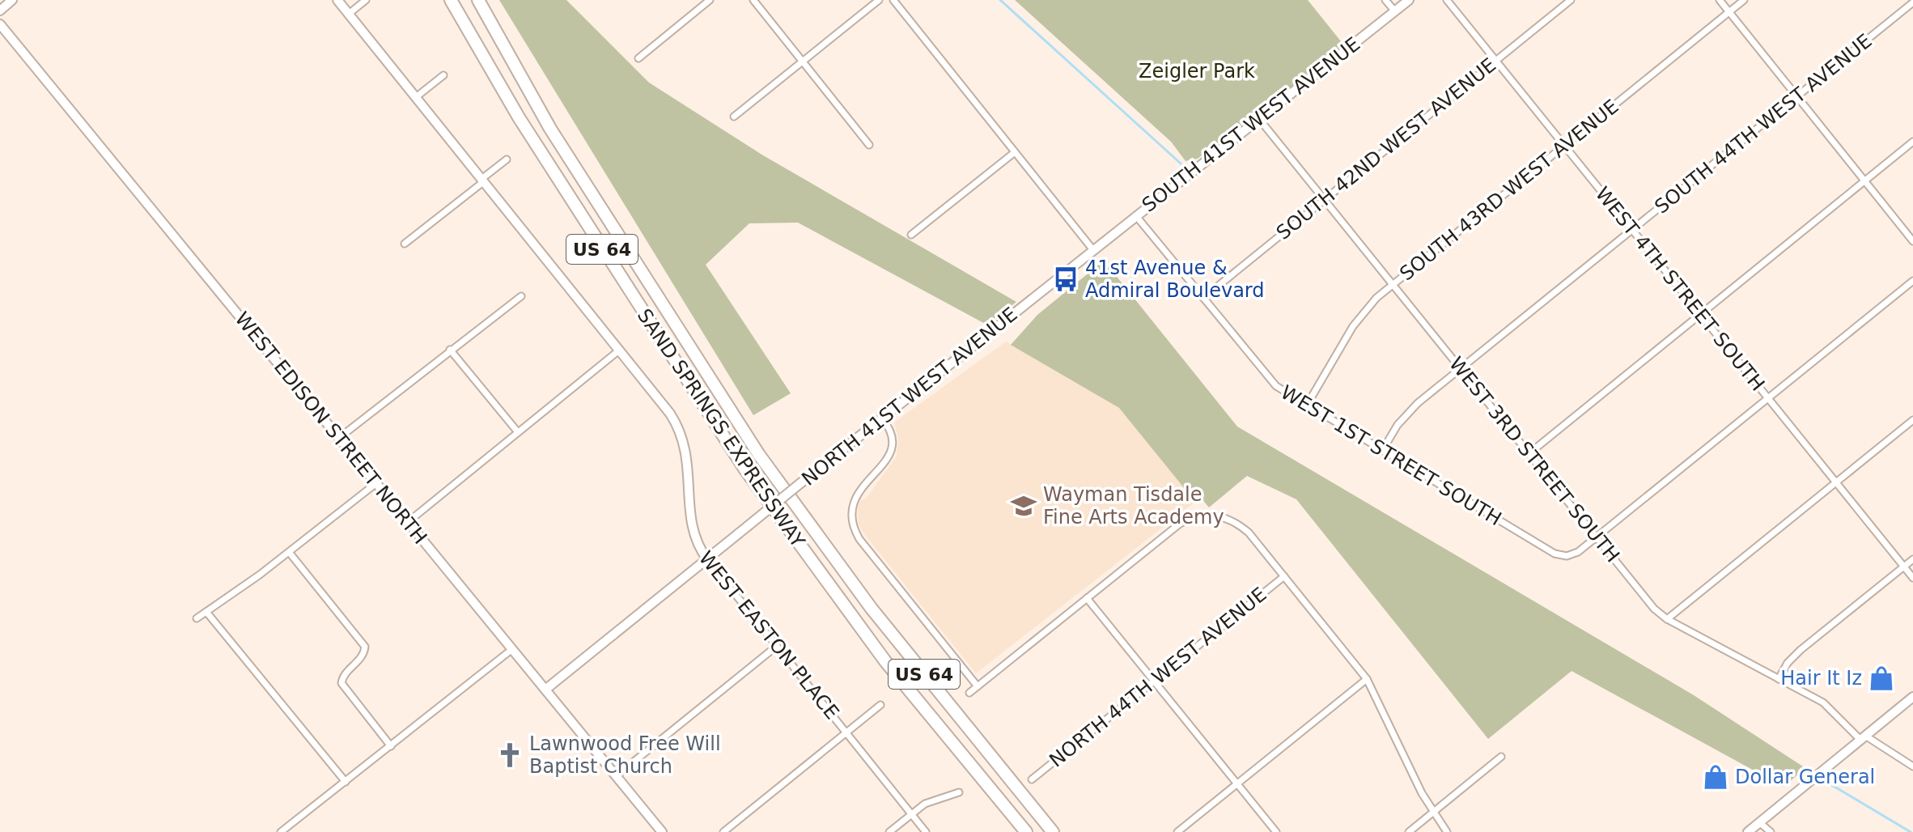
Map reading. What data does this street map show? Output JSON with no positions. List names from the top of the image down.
{
  "streets": {
    "highway": ["US 64", "SAND SPRINGS EXPRESSWAY"],
    "street": [
      "SOUTH 44TH WEST AVENUE",
      "SOUTH 41ST WEST AVENUE",
      "SOUTH 42ND WEST AVENUE",
      "SOUTH 43RD WEST AVENUE",
      "WEST 4TH STREET SOUTH",
      "NORTH 41ST WEST AVENUE",
      "WEST EDISON STREET NORTH",
      "WEST 1ST STREET SOUTH",
      "WEST 3RD STREET SOUTH",
      "WEST EASTON PLACE",
      "NORTH 44TH WEST AVENUE"
    ]
  },
  "crossings": [
    ["SOUTH 44TH WEST AVENUE", "WEST 4TH STREET SOUTH"],
    ["SOUTH 44TH WEST AVENUE", "WEST 1ST STREET SOUTH"],
    ["SOUTH 44TH WEST AVENUE", "WEST 3RD STREET SOUTH"],
    ["SOUTH 41ST WEST AVENUE", "NORTH 41ST WEST AVENUE"],
    ["SOUTH 41ST WEST AVENUE", "WEST 1ST STREET SOUTH"],
    ["SOUTH 41ST WEST AVENUE", "WEST 3RD STREET SOUTH"],
    ["SOUTH 42ND WEST AVENUE", "WEST 4TH STREET SOUTH"],
    ["SOUTH 42ND WEST AVENUE", "WEST 1ST STREET SOUTH"],
    ["SOUTH 42ND WEST AVENUE", "WEST 3RD STREET SOUTH"],
    ["SOUTH 43RD WEST AVENUE", "WEST 4TH STREET SOUTH"],
    ["SOUTH 43RD WEST AVENUE", "WEST 1ST STREET SOUTH"],
    ["SOUTH 43RD WEST AVENUE", "WEST 3RD STREET SOUTH"],
    ["WEST 4TH STREET SOUTH", "WEST 1ST STREET SOUTH"],
    ["NORTH 41ST WEST AVENUE", "WEST EDISON STREET NORTH"],
    ["NORTH 41ST WEST AVENUE", "WEST EASTON PLACE"],
    ["WEST 1ST STREET SOUTH", "WEST 3RD STREET SOUTH"]
  ],
  "parks": ["Zeigler Park"],
  "places": {
    "bus stop": ["41st Avenue & Admiral Boulevard"],
    "school or university": ["Wayman Tisdale Fine Arts Academy"],
    "shop": ["Hair It Iz", "Dollar General"],
    "church": ["Lawnwood Free Will Baptist Church"]
  }
}
